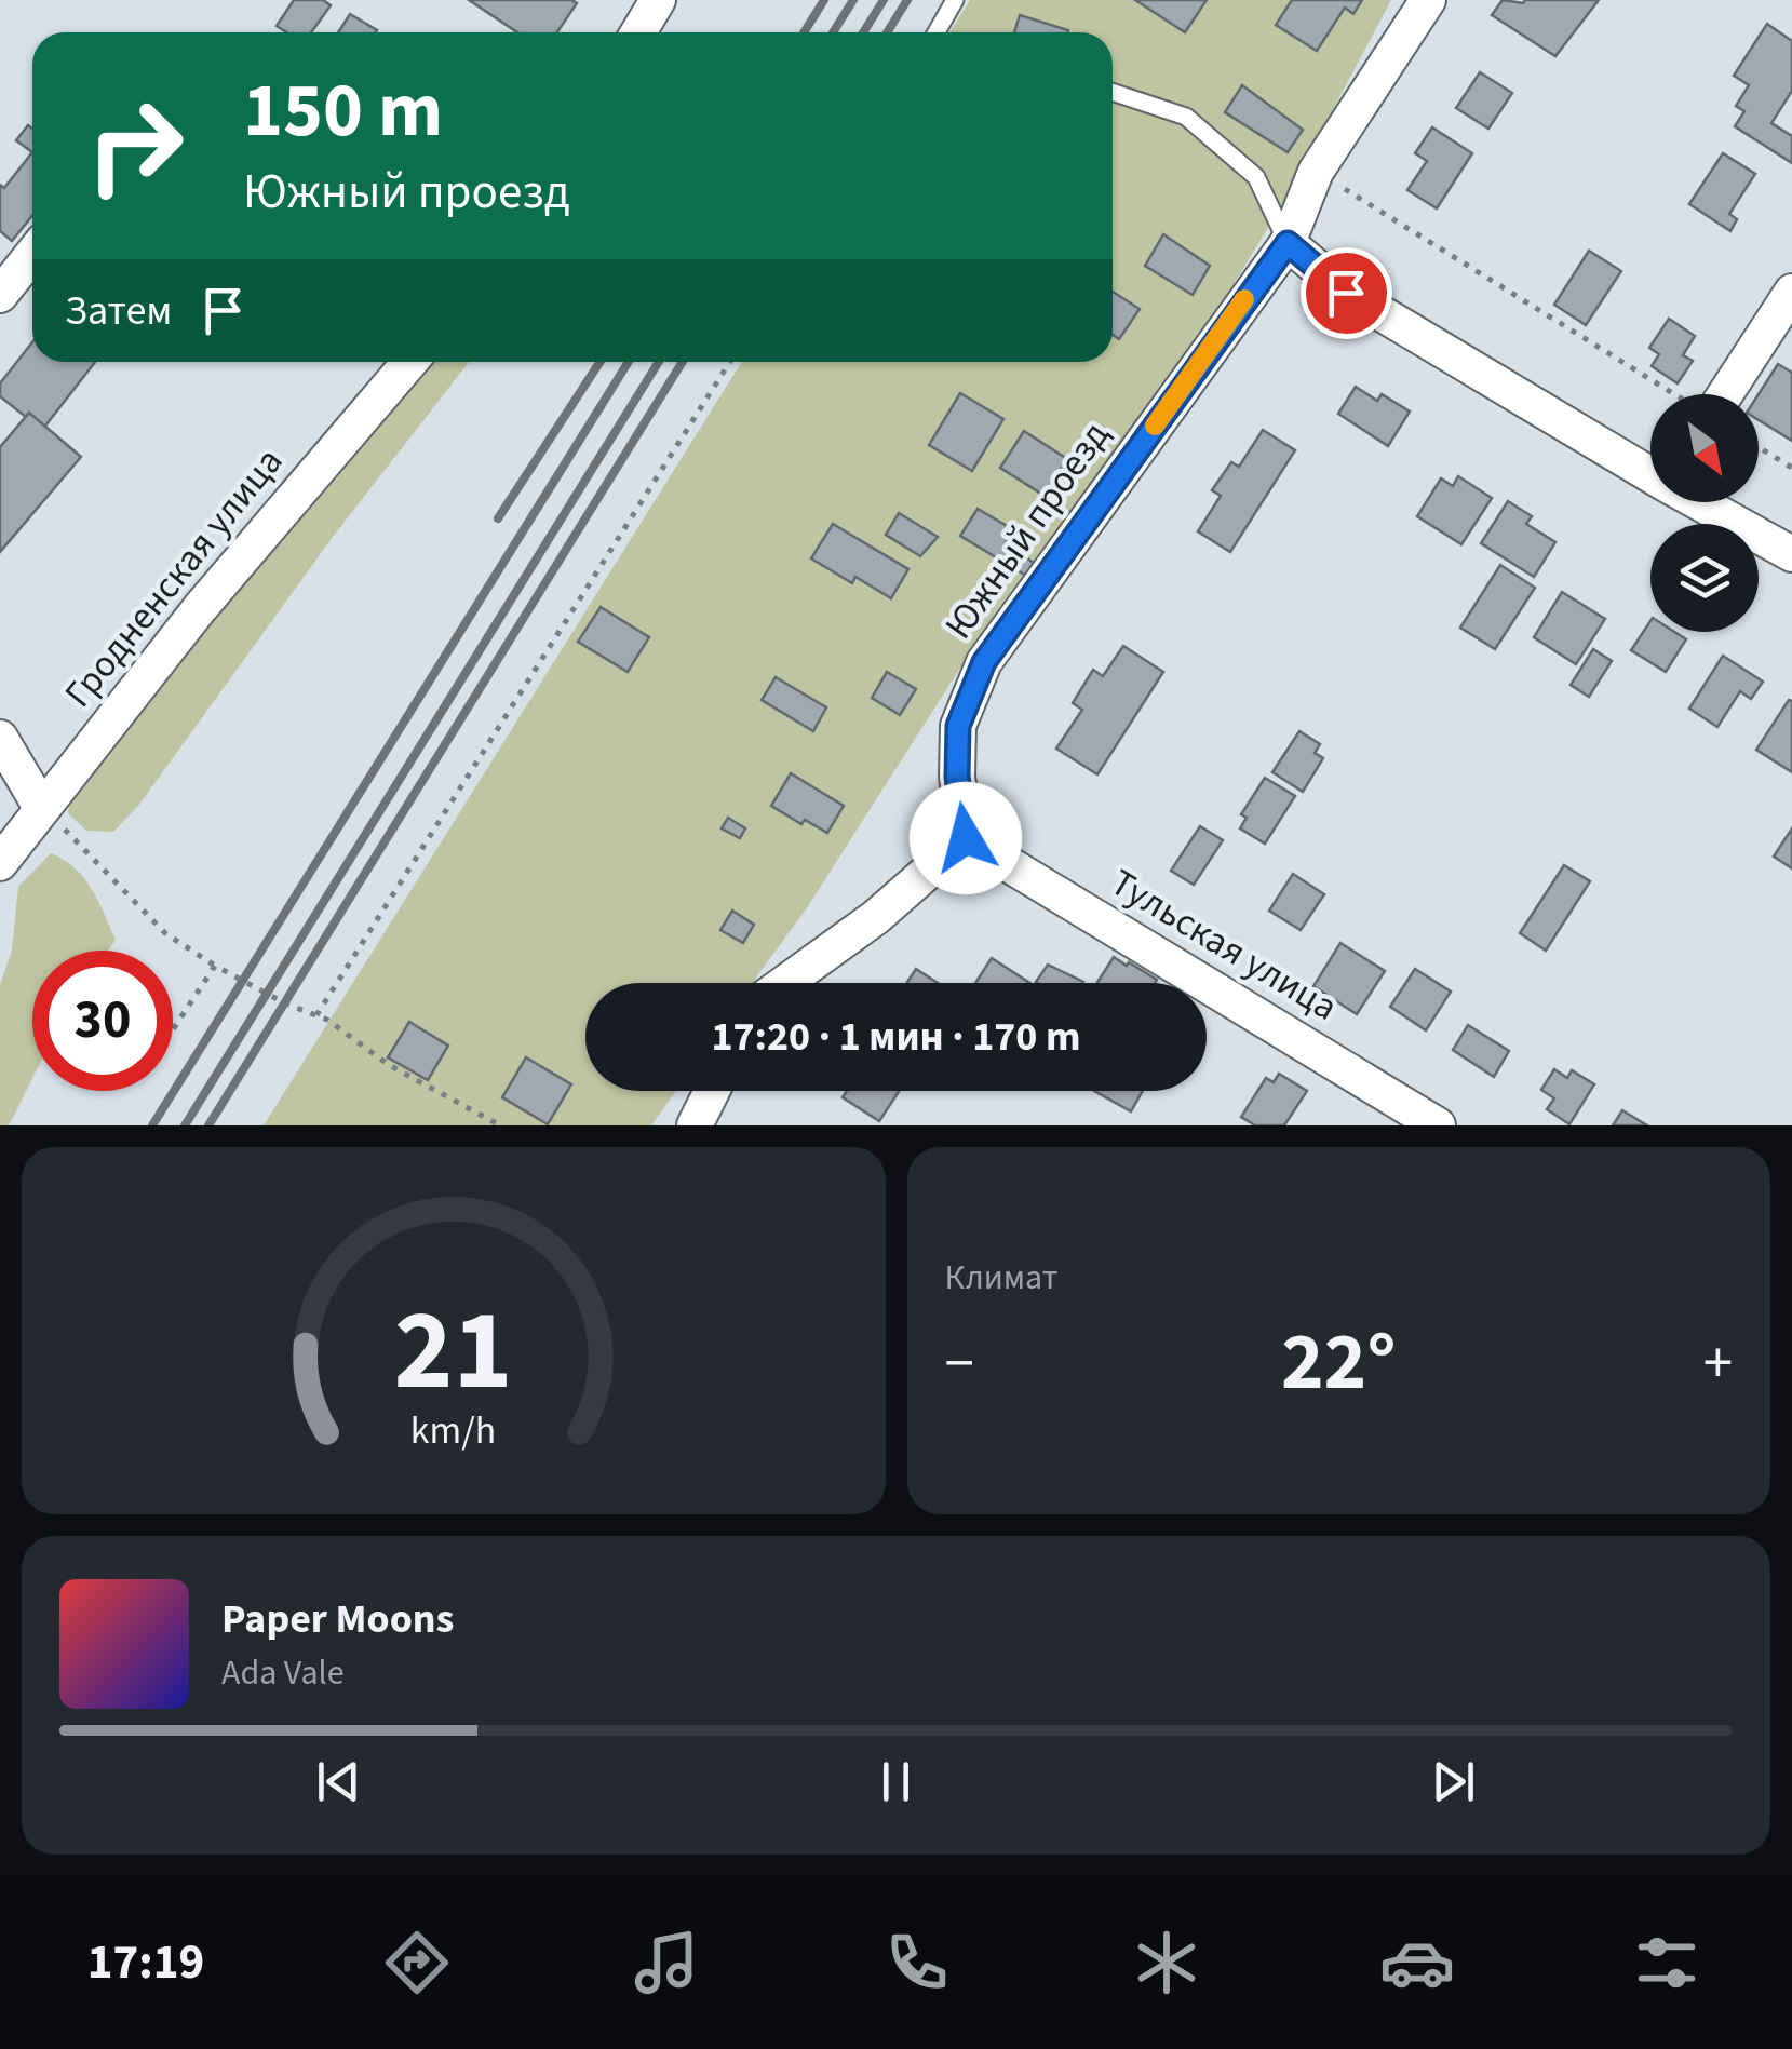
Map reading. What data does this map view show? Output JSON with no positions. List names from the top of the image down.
{
  "streets": {
    "street": ["Южный проезд", "Гродненская улица", "Тульская улица"]
  },
  "crossings": [
    ["Южный проезд", "Тульская улица"]
  ],
  "north": "bottom right",
  "page": {
    "turn": ["150 m", "Южный проезд"],
    "then": "Затем",
    "limit": "30",
    "trip": "17:20 · 1 мин · 170 m",
    "tile": "Климат",
    "heat": ["−", "22°", "+"],
    "song": ["Paper Moons", "Ada Vale"],
    "tabs": "17:19",
    "gauge": ["21", "km/h"]
  }
}
